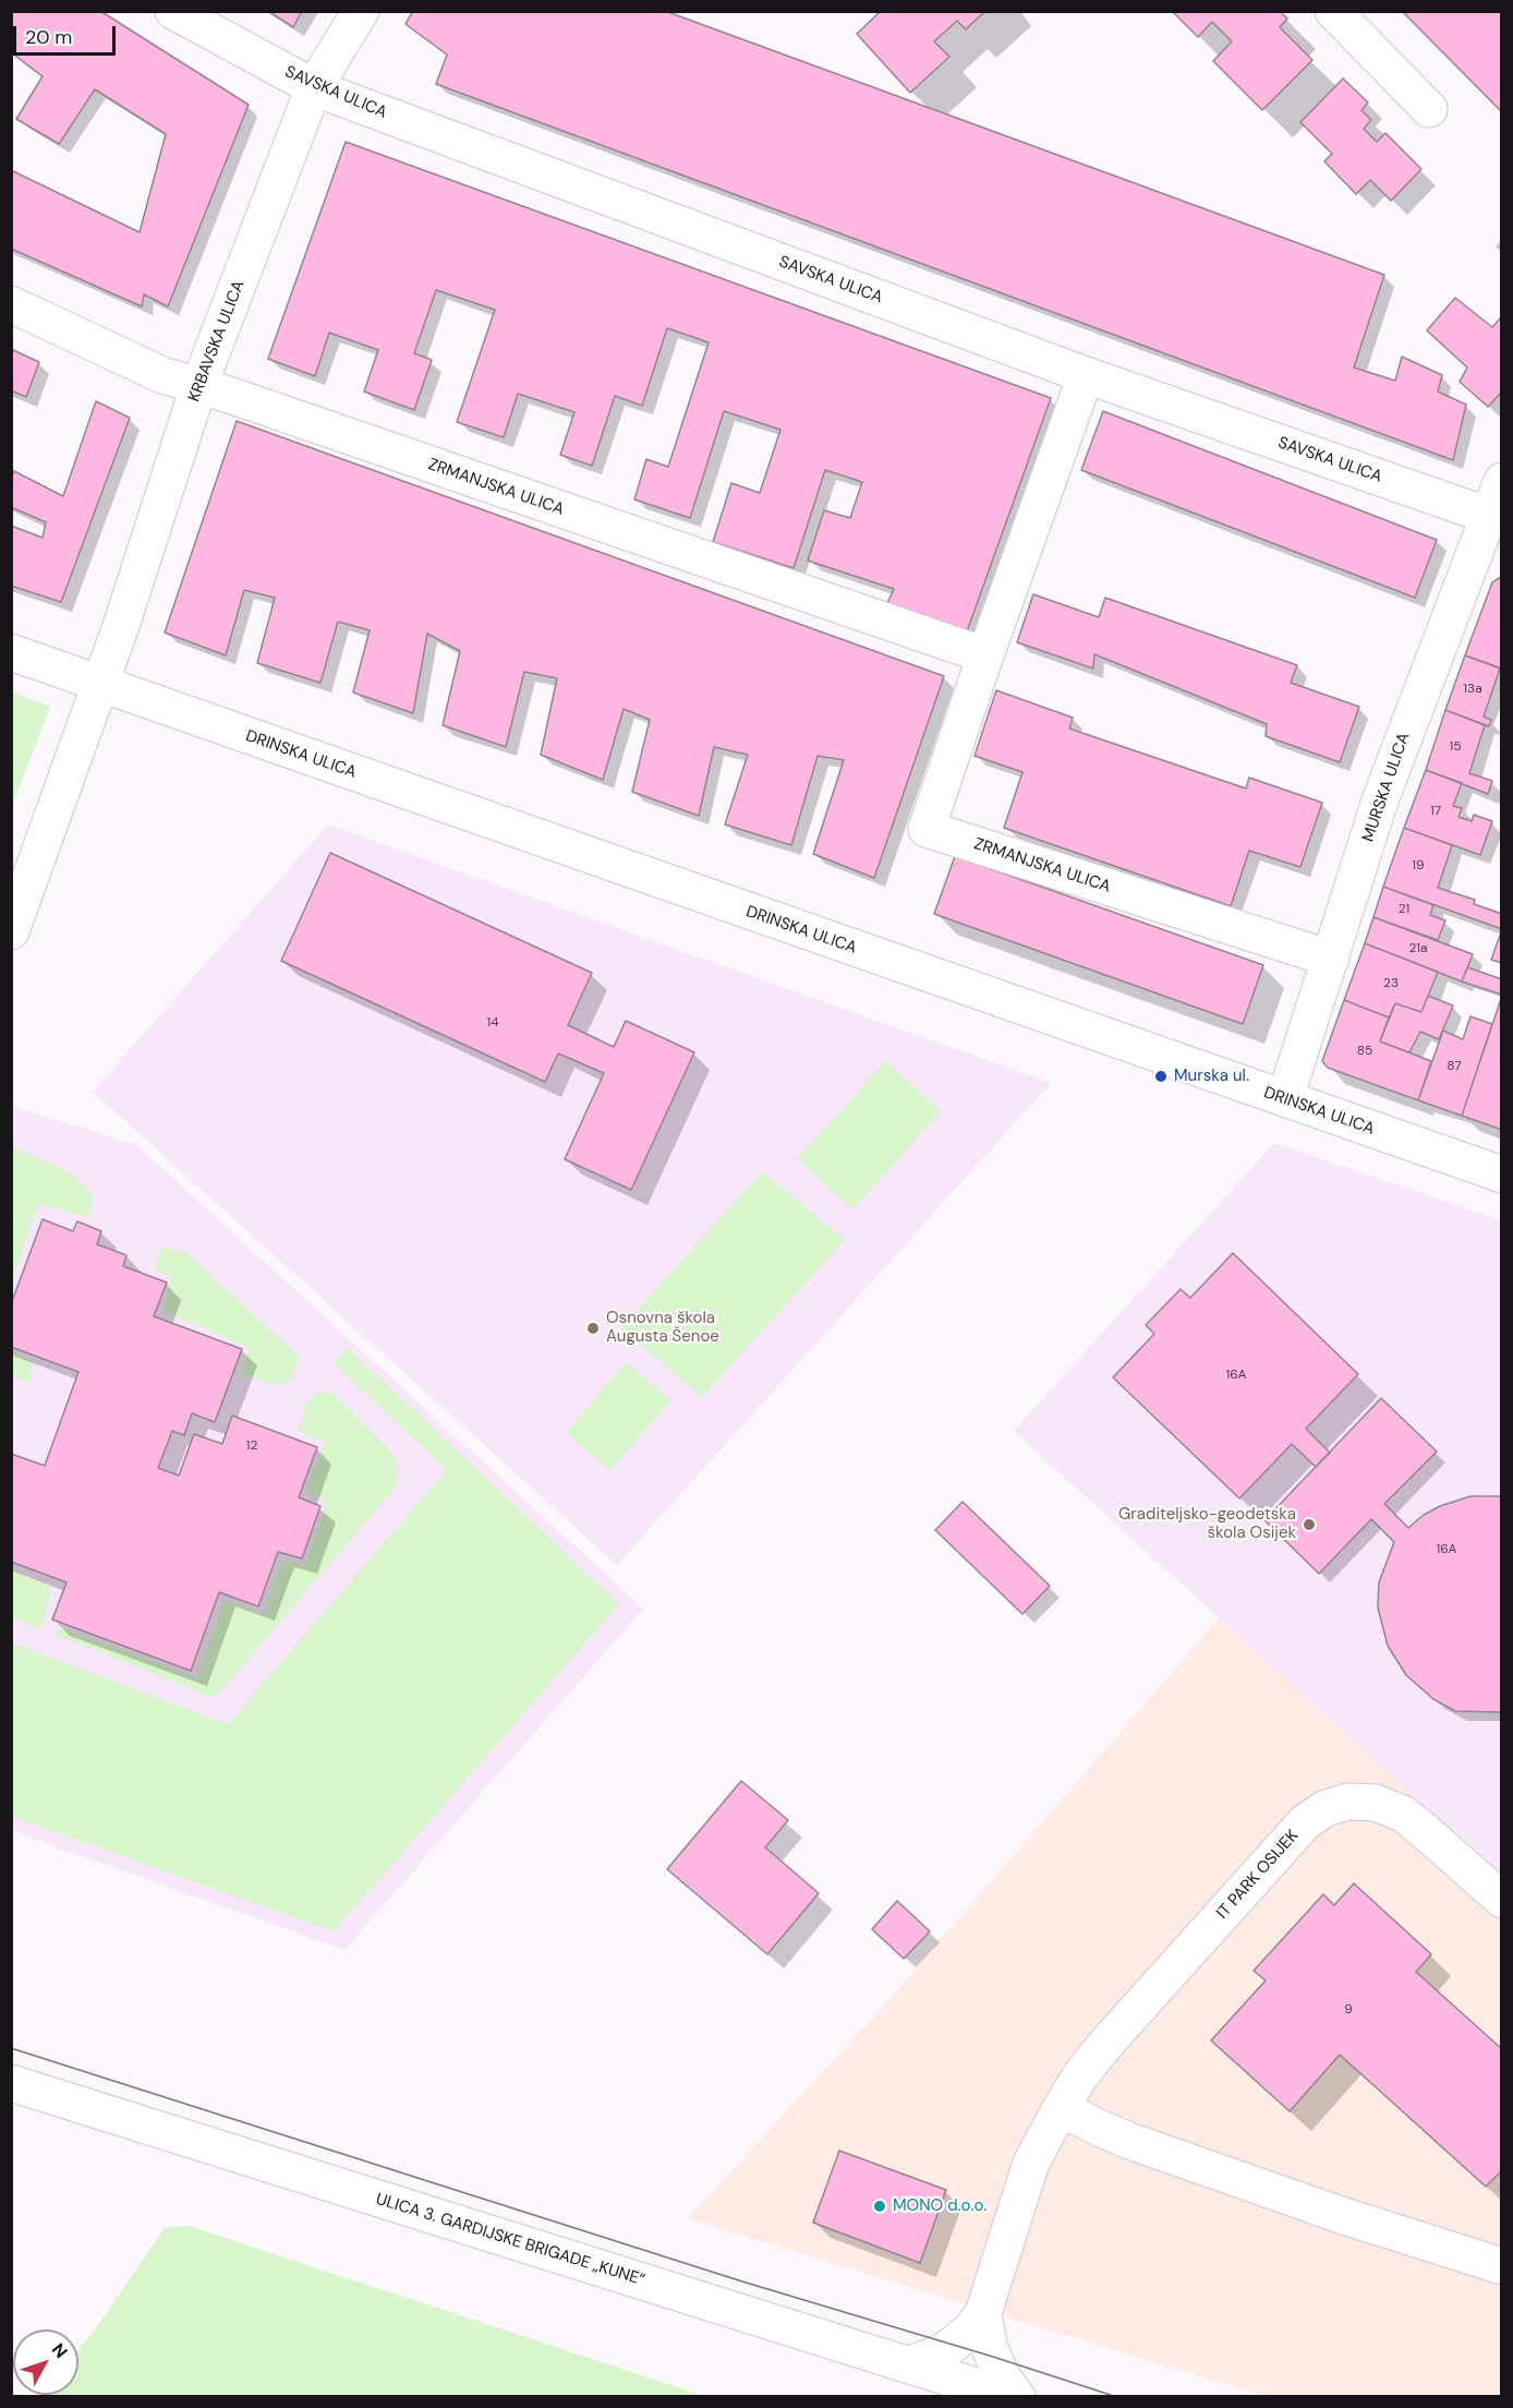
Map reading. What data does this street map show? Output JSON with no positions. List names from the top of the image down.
{
  "streets": {
    "street": [
      "SAVSKA ULICA",
      "KRBAVSKA ULICA",
      "ZRMANJSKA ULICA",
      "DRINSKA ULICA",
      "MURSKA ULICA",
      "IT PARK OSIJEK",
      "ULICA 3. GARDIJSKE BRIGADE „KUNE“"
    ]
  },
  "crossings": [
    ["SAVSKA ULICA", "KRBAVSKA ULICA"],
    ["SAVSKA ULICA", "ZRMANJSKA ULICA"],
    ["SAVSKA ULICA", "MURSKA ULICA"],
    ["KRBAVSKA ULICA", "ZRMANJSKA ULICA"],
    ["KRBAVSKA ULICA", "DRINSKA ULICA"],
    ["ZRMANJSKA ULICA", "MURSKA ULICA"],
    ["DRINSKA ULICA", "MURSKA ULICA"],
    ["IT PARK OSIJEK", "ULICA 3. GARDIJSKE BRIGADE „KUNE“"]
  ],
  "places": [
    "Murska ul.",
    "Osnovna škola Augusta Šenoe",
    "Graditeljsko-geodetska škola Osijek",
    "MONO d.o.o."
  ],
  "house_numbers": [
    "13a",
    "15",
    "17",
    "19",
    "21",
    "21a",
    "23",
    "14",
    "85",
    "87",
    "16A",
    "12",
    "16A",
    "9"
  ],
  "scale_bar": "20 m",
  "north": "top right"
}
